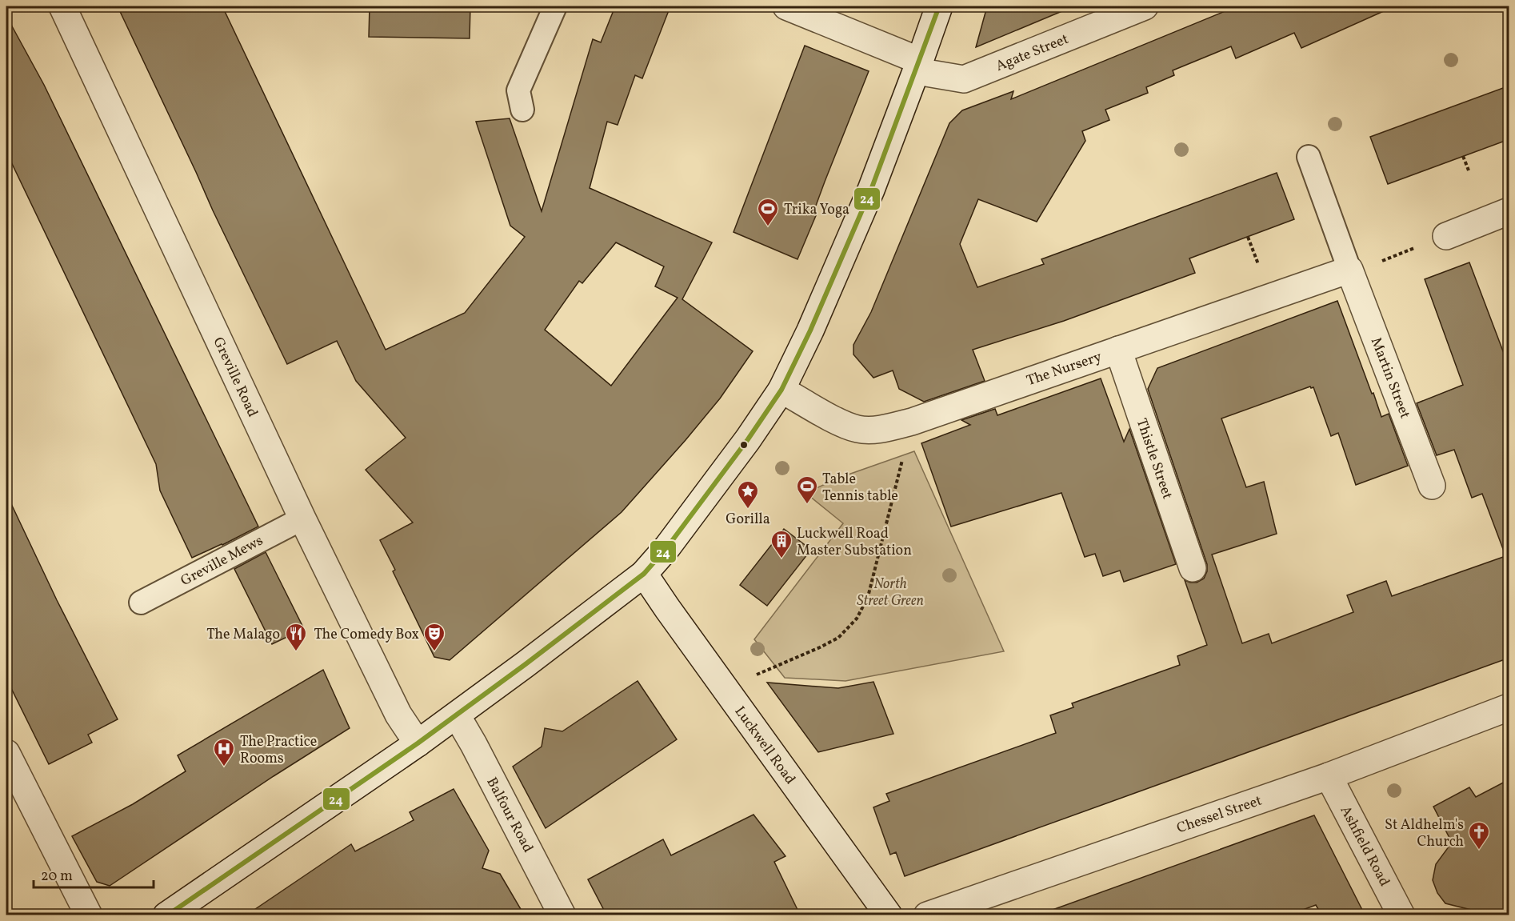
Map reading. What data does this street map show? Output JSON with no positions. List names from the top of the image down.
{
  "streets": {
    "street": [
      "Agate Street",
      "The Nursery",
      "Greville Road",
      "Martin Street",
      "Thistle Street",
      "Luckwell Road",
      "Chessel Street",
      "Balfour Road",
      "Ashfield Road"
    ],
    "lane": ["Greville Mews"]
  },
  "crossings": [
    ["The Nursery", "Martin Street"],
    ["The Nursery", "Thistle Street"],
    ["Greville Road", "Greville Mews"],
    ["Chessel Street", "Ashfield Road"]
  ],
  "parks": ["North Street Green"],
  "places": {
    "sports": ["Trika Yoga", "Table Tennis table"],
    "place": ["Gorilla"],
    "building": ["Luckwell Road Master Substation"],
    "restaurant": ["The Malago"],
    "theatre": ["The Comedy Box"],
    "hospital": ["The Practice Rooms"],
    "church": ["St Aldhelm's Church"]
  },
  "lines": ["transit line 24"],
  "scale_bar": "20 m"
}
